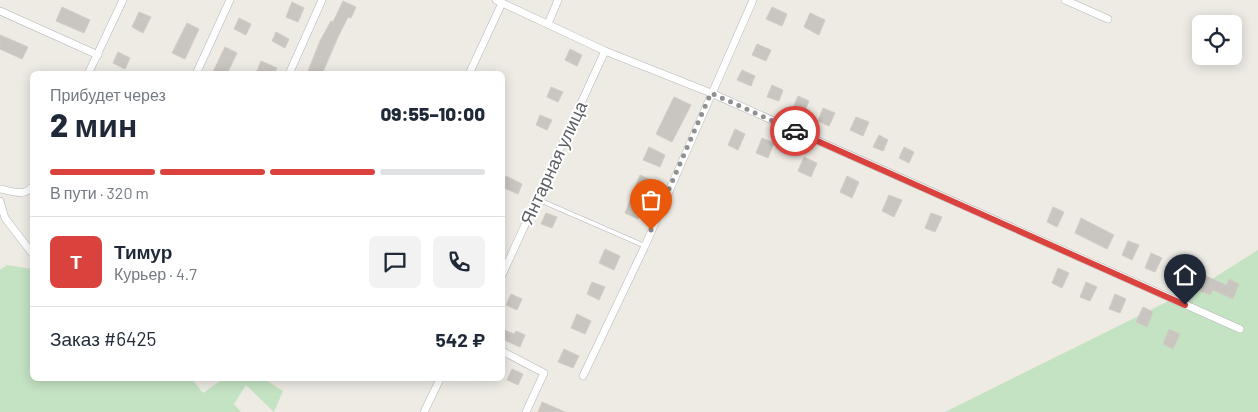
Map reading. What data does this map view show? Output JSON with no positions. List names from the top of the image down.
{
  "streets": {
    "street": ["Янтарная улица"]
  },
  "page": {
    "heading": ["2 мин", "Прибудет через", "09:55–10:00"],
    "panel": [
      "Тимур",
      "Курьер · 4.7",
      "Заказ #6425",
      "542 ₽"
    ],
    "bar": "В пути · 320 m",
    "round": "Т"
  }
}
